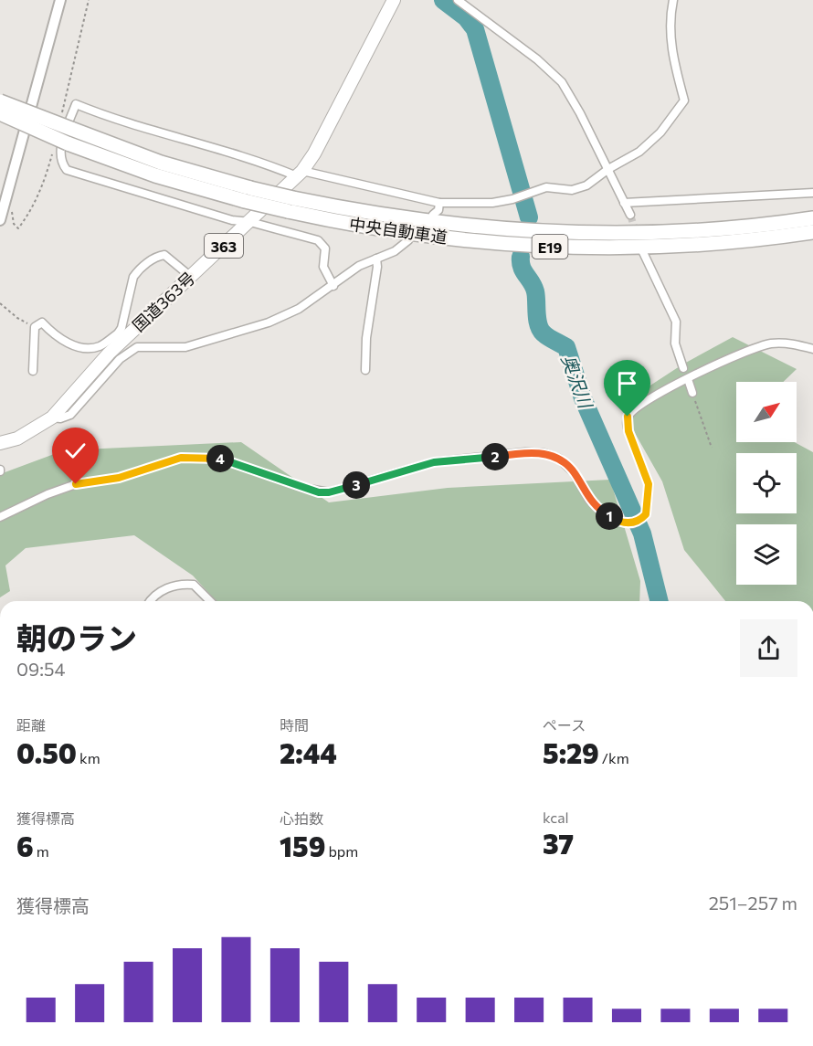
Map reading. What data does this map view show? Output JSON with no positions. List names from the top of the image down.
{
  "streets": {
    "highway": [
      "中央自動車道",
      "363",
      "E19",
      "国道363号"
    ]
  },
  "water": ["奥沢川"],
  "north": "top right",
  "page": {
    "pins": [
      "2",
      "4",
      "3",
      "1"
    ],
    "heading": ["朝のラン", "09:54"],
    "stats": [
      ["距離", "0.50 km"],
      ["時間", "2:44"],
      ["ペース", "5:29 /km"],
      ["獲得標高", "6 m"],
      ["心拍数", "159 bpm"],
      ["kcal", "37"]
    ],
    "chart": ["獲得標高", "251–257 m"]
  }
}
